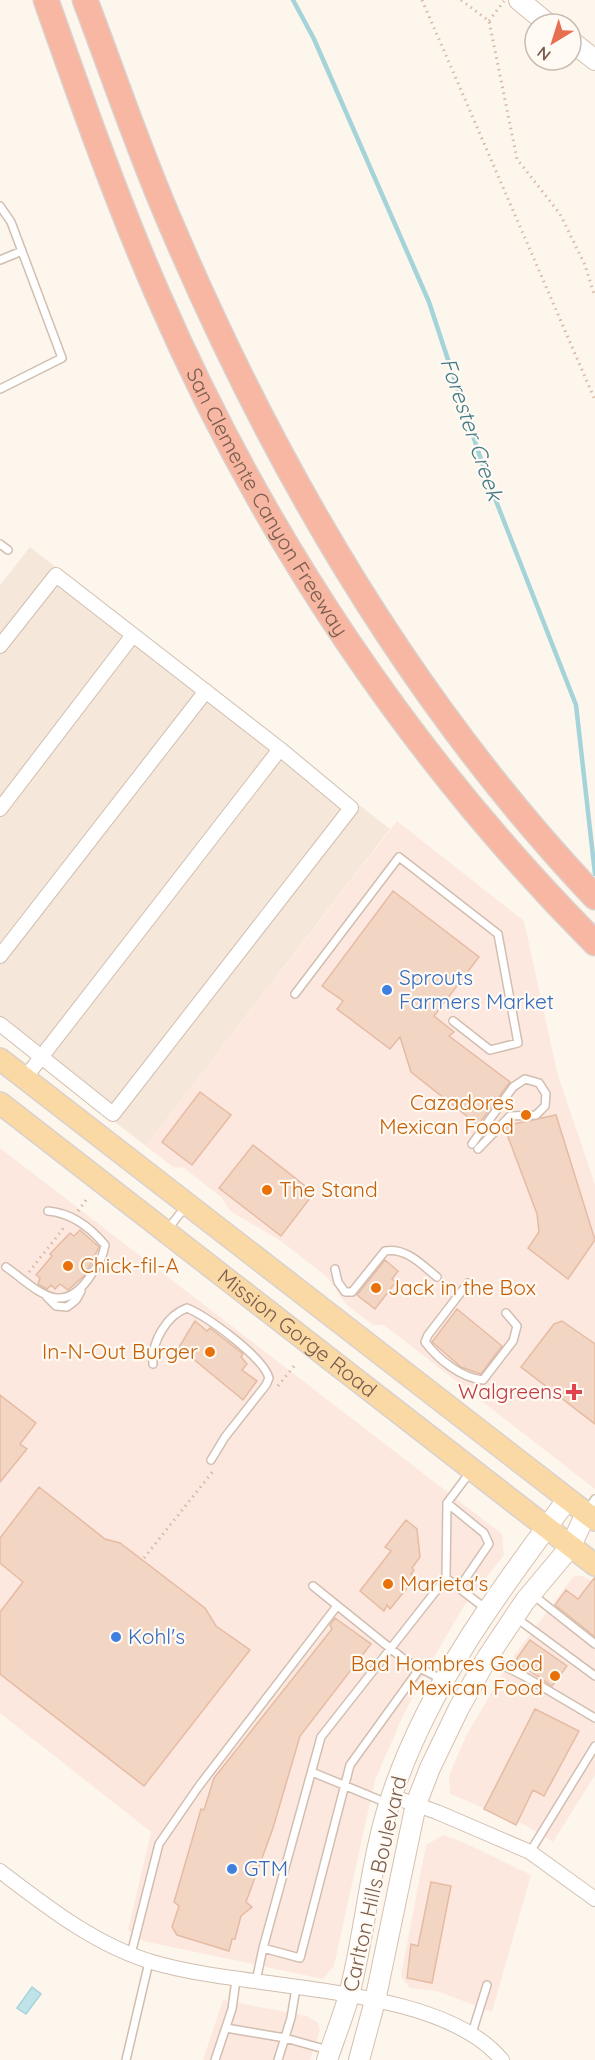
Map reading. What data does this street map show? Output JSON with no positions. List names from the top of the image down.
{
  "streets": {
    "highway": ["San Clemente Canyon Freeway"],
    "main road": ["Mission Gorge Road", "Carlton Hills Boulevard"]
  },
  "crossings": [
    ["Mission Gorge Road", "Carlton Hills Boulevard"]
  ],
  "water": ["Forester Creek"],
  "places": {
    "other": [
      "Sprouts Farmers Market",
      "Cazadores Mexican Food",
      "The Stand",
      "Chick-fil-A",
      "Jack in the Box",
      "In-N-Out Burger",
      "Marieta's",
      "Kohl's",
      "Bad Hombres Good Mexican Food",
      "GTM"
    ],
    "health": ["Walgreens"]
  },
  "north": "bottom left"
}
